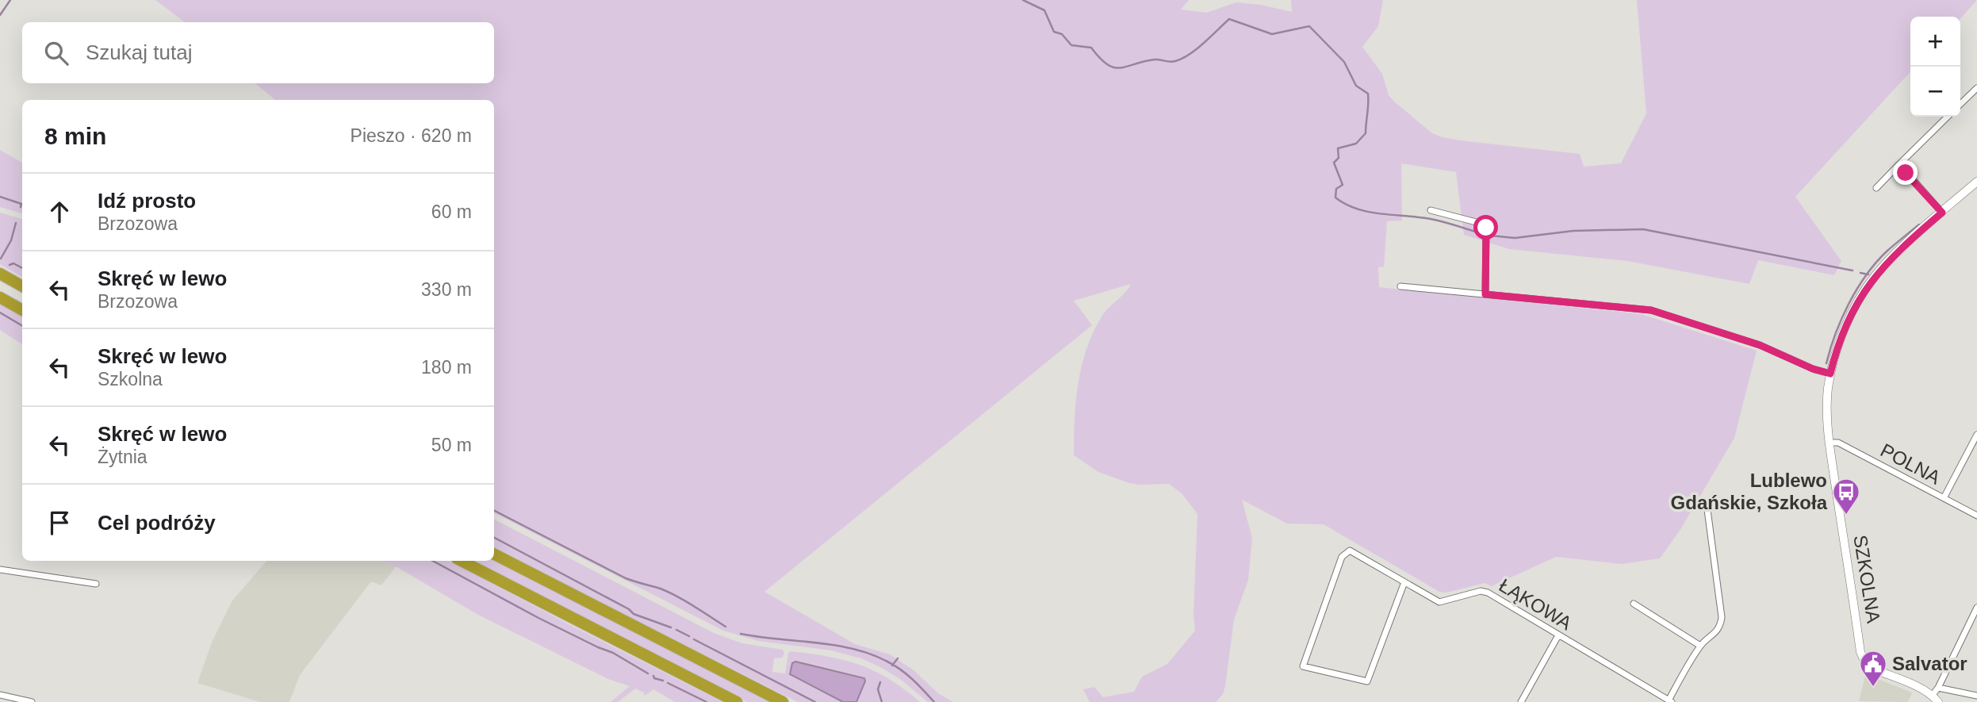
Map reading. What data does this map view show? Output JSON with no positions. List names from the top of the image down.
{
  "streets": {
    "street": ["POLNA", "SZKOLNA", "ŁĄKOWA"]
  },
  "crossings": [
    ["POLNA", "SZKOLNA"]
  ],
  "places": {
    "bus stop": ["Lublewo Gdańskie, Szkoła"],
    "public building": ["Salvator"]
  },
  "page": {
    "map_buttons": ["+", "−"],
    "search": "Szukaj tutaj",
    "heading": ["8 min", "Pieszo · 620 m"],
    "list": [
      ["Idź prosto", "Brzozowa", "60 m"],
      ["Skręć w lewo", "Brzozowa", "330 m"],
      ["Skręć w lewo", "Szkolna", "180 m"],
      ["Skręć w lewo", "Żytnia", "50 m"],
      "Cel podróży"
    ]
  }
}
